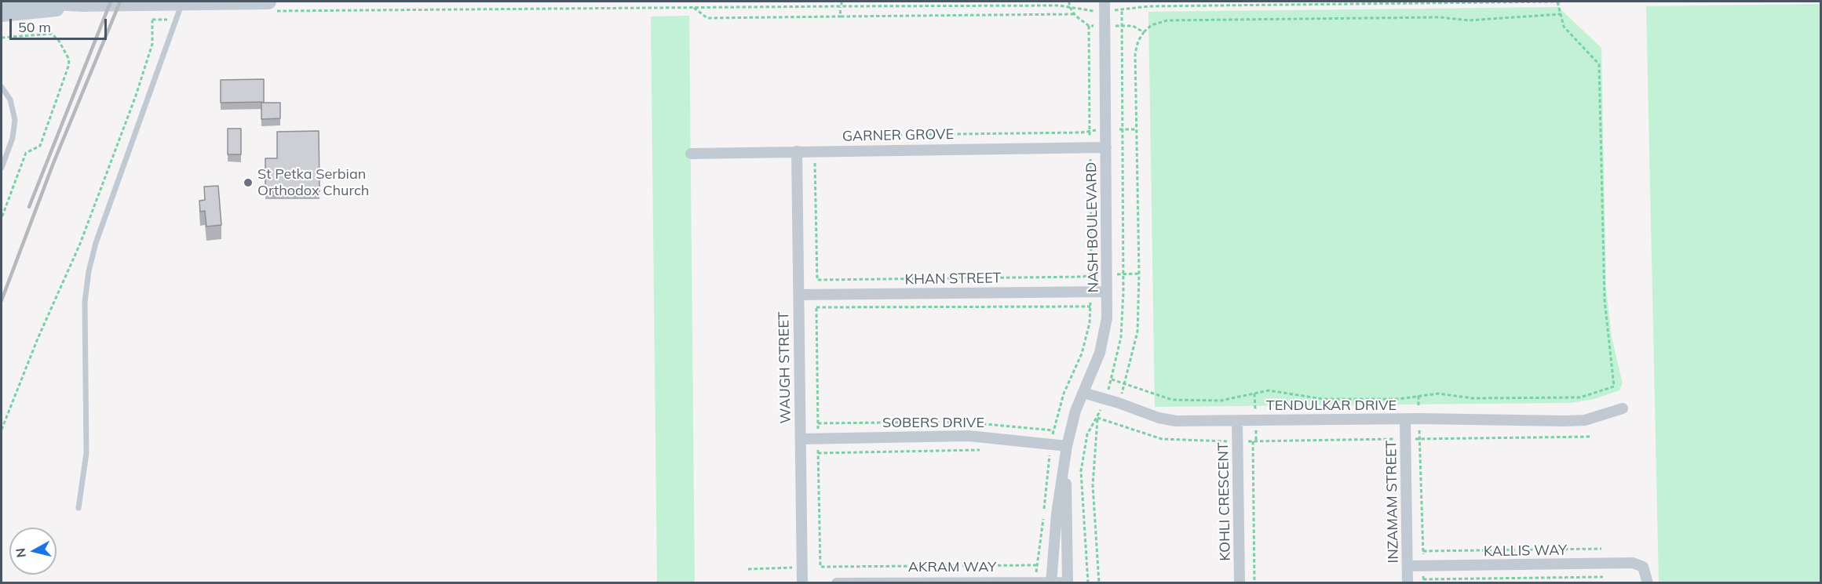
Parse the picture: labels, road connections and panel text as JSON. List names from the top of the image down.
{
  "streets": {
    "street": [
      "GARNER GROVE",
      "NASH BOULEVARD",
      "KHAN STREET",
      "WAUGH STREET",
      "TENDULKAR DRIVE",
      "SOBERS DRIVE",
      "KOHLI CRESCENT",
      "INZAMAM STREET",
      "KALLIS WAY",
      "AKRAM WAY"
    ]
  },
  "crossings": [
    ["GARNER GROVE", "NASH BOULEVARD"],
    ["GARNER GROVE", "WAUGH STREET"],
    ["NASH BOULEVARD", "KHAN STREET"],
    ["NASH BOULEVARD", "TENDULKAR DRIVE"],
    ["NASH BOULEVARD", "SOBERS DRIVE"],
    ["NASH BOULEVARD", "AKRAM WAY"],
    ["KHAN STREET", "WAUGH STREET"],
    ["WAUGH STREET", "SOBERS DRIVE"],
    ["TENDULKAR DRIVE", "KOHLI CRESCENT"],
    ["TENDULKAR DRIVE", "INZAMAM STREET"],
    ["INZAMAM STREET", "KALLIS WAY"]
  ],
  "places": ["St Petka Serbian Orthodox Church"],
  "scale_bar": "50 m",
  "north": "left"
}
